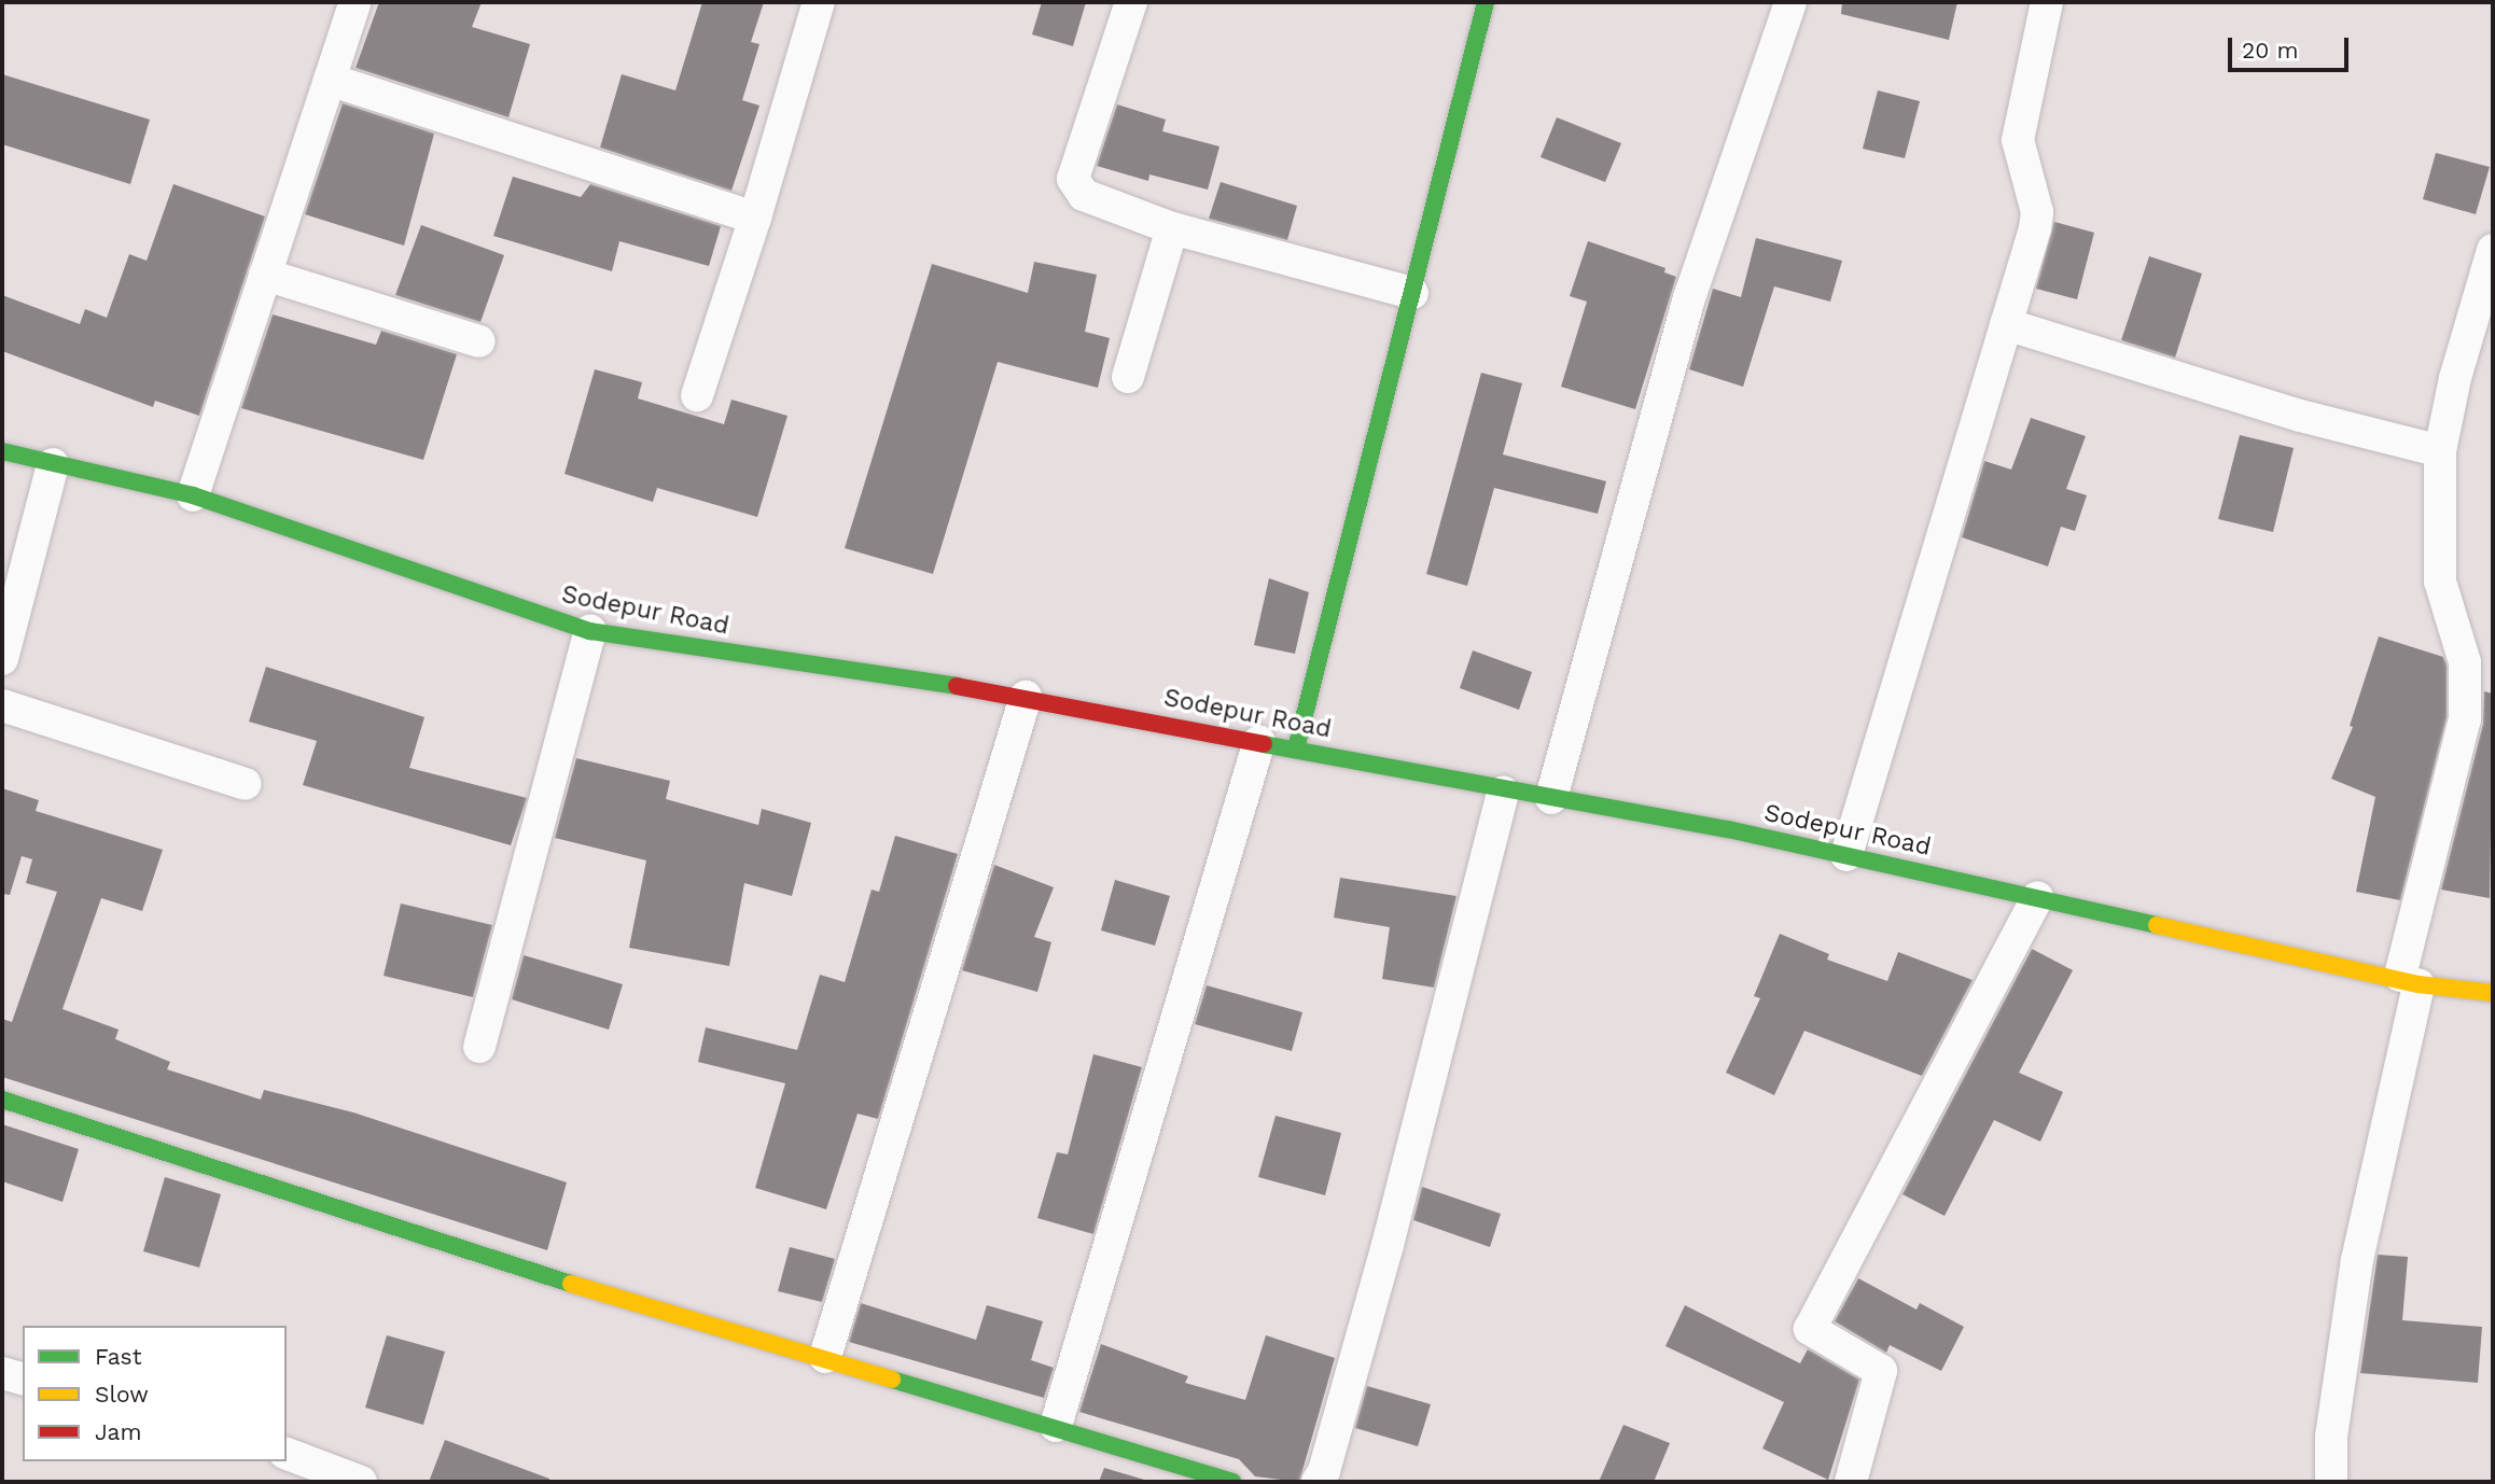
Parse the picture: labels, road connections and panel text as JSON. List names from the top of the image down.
{
  "streets": {
    "main road": ["Sodepur Road"]
  },
  "legend": ["Fast", "Slow", "Jam"],
  "scale_bar": "20 m"
}
